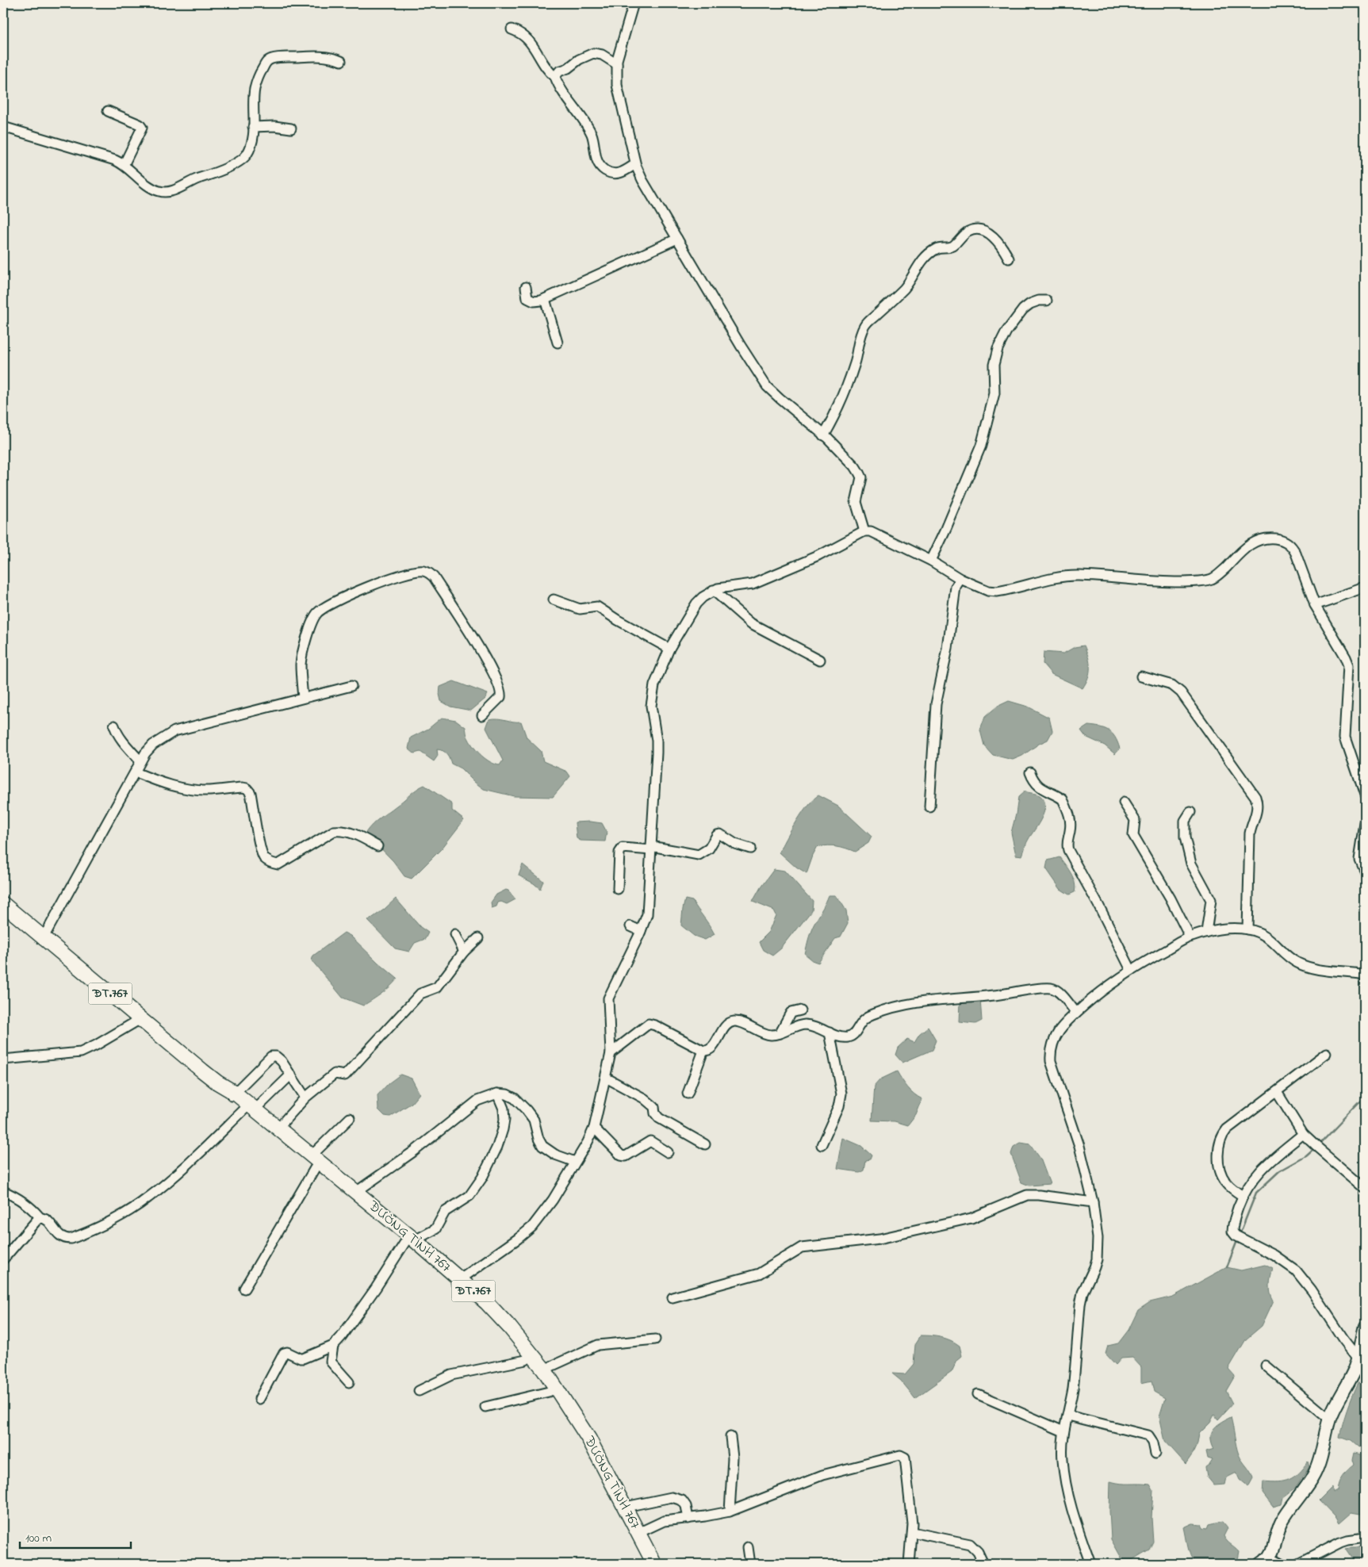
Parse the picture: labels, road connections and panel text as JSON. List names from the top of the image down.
{
  "streets": {
    "main road": ["ĐT.767", "ĐƯỜNG TỈNH 767"]
  },
  "scale_bar": "100 m"
}
